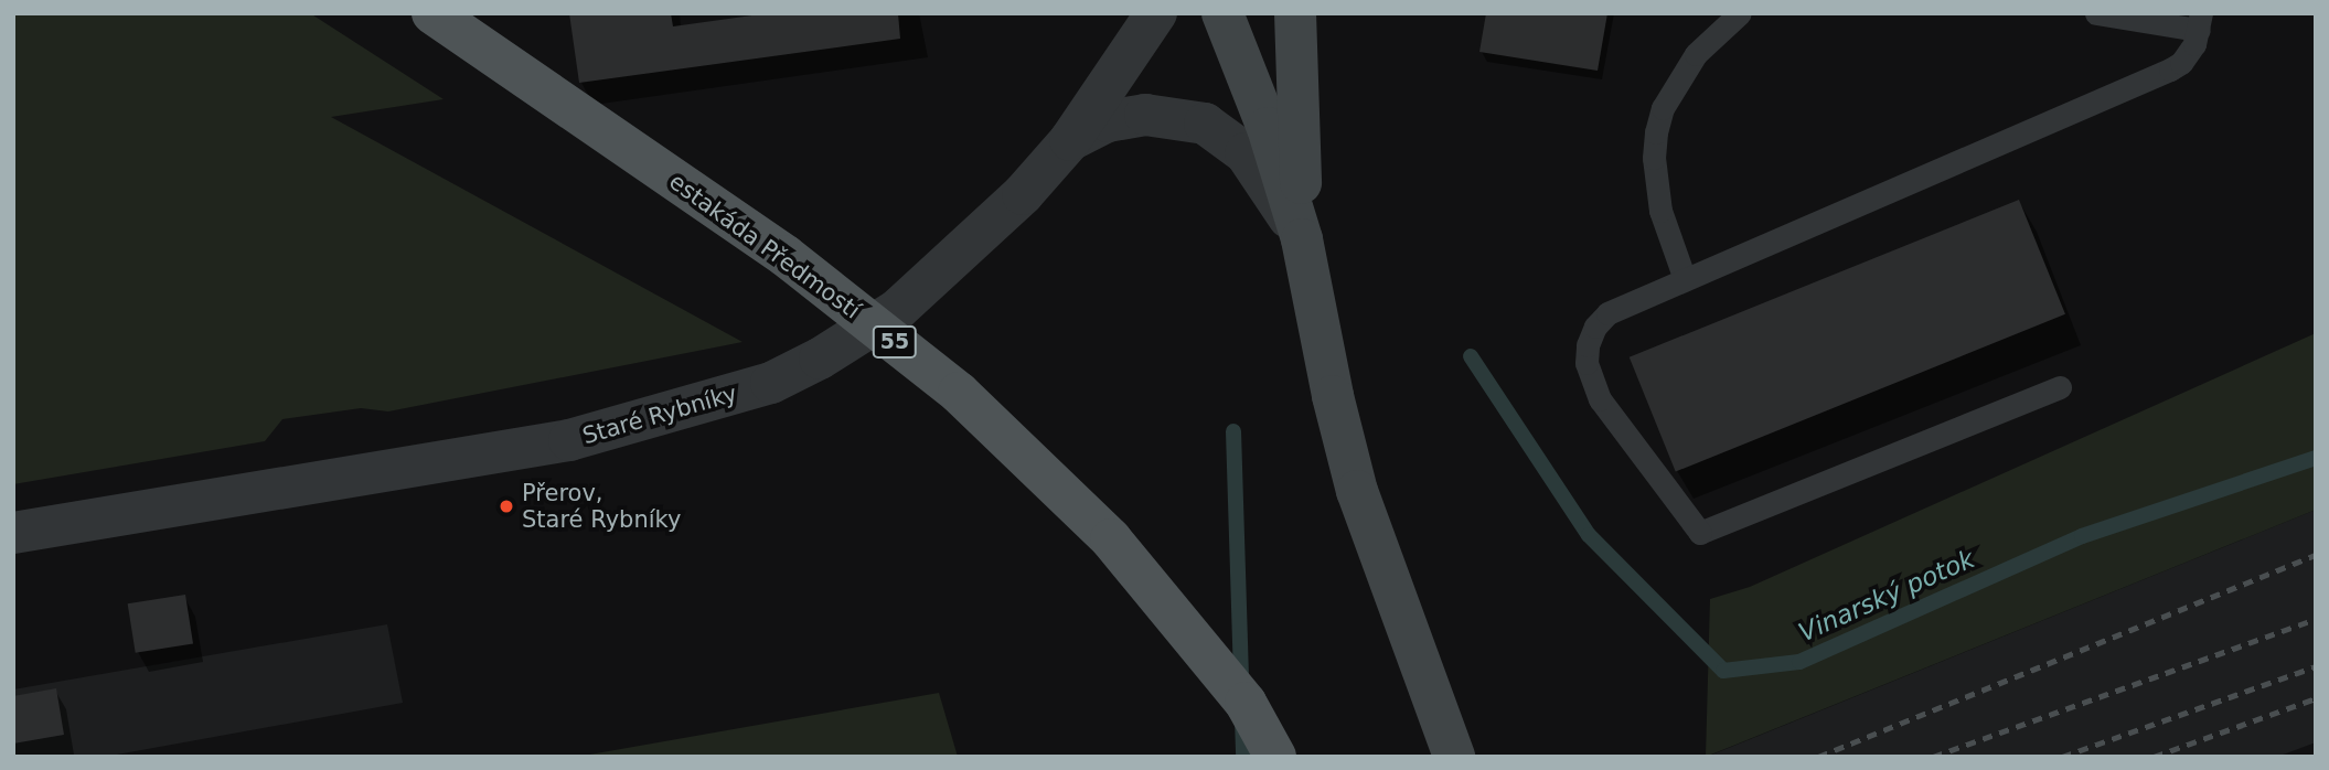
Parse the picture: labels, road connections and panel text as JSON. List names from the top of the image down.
{
  "streets": {
    "main road": ["estakáda Předmostí", "55"],
    "street": ["Staré Rybníky"]
  },
  "water": ["Vinarský potok"],
  "places": ["Přerov, Staré Rybníky"]
}
